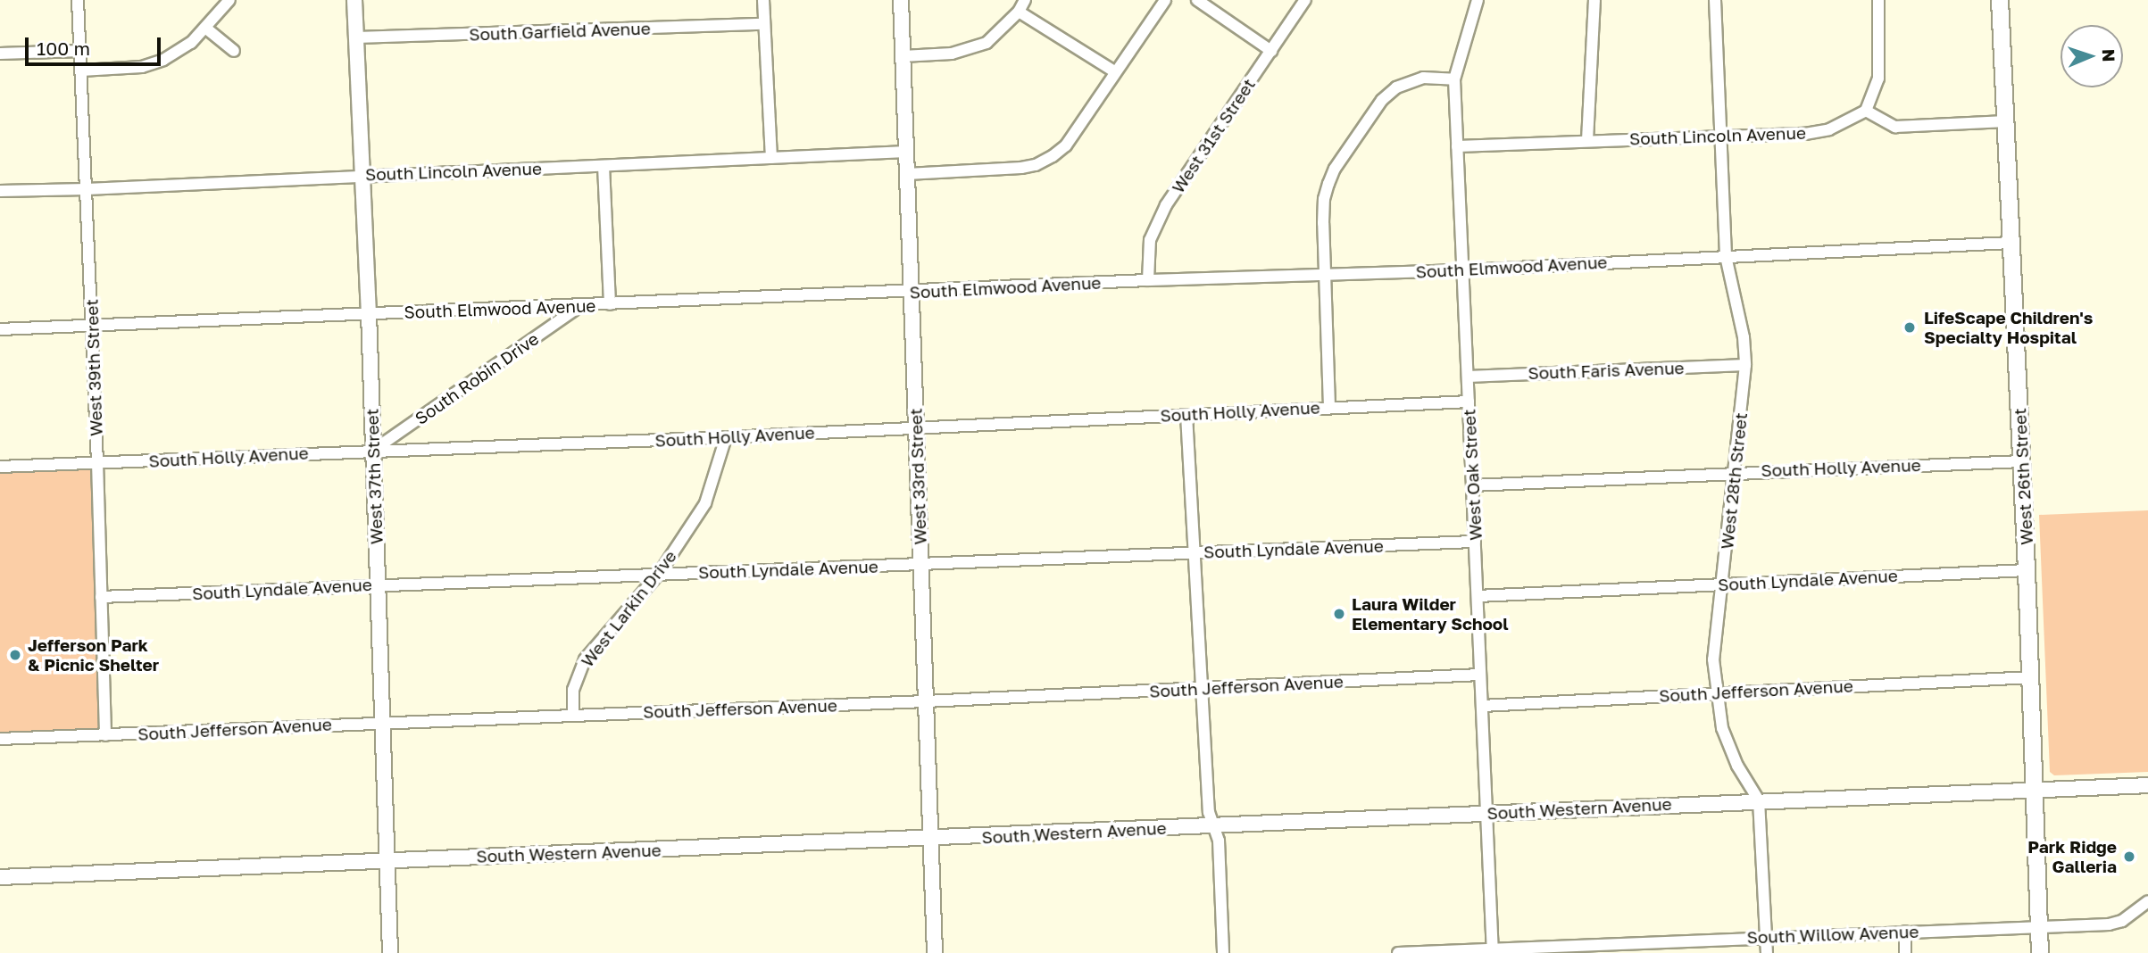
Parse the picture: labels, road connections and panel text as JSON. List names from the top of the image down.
{
  "streets": {
    "main road": ["West 26th Street"],
    "street": [
      "South Garfield Avenue",
      "West 31st Street",
      "South Lincoln Avenue",
      "South Elmwood Avenue",
      "West 39th Street",
      "South Faris Avenue",
      "South Robin Drive",
      "South Holly Avenue",
      "West Oak Street",
      "West 37th Street",
      "West 33rd Street",
      "West 28th Street",
      "South Lyndale Avenue",
      "West Larkin Drive",
      "South Jefferson Avenue",
      "South Western Avenue",
      "South Willow Avenue"
    ]
  },
  "crossings": [
    ["South Garfield Avenue", "West 37th Street"],
    ["West 31st Street", "South Elmwood Avenue"],
    ["South Lincoln Avenue", "West 39th Street"],
    ["South Lincoln Avenue", "West Oak Street"],
    ["South Lincoln Avenue", "West 37th Street"],
    ["South Lincoln Avenue", "West 33rd Street"],
    ["South Lincoln Avenue", "West 28th Street"],
    ["South Elmwood Avenue", "West 39th Street"],
    ["South Elmwood Avenue", "South Robin Drive"],
    ["South Elmwood Avenue", "West Oak Street"],
    ["South Elmwood Avenue", "West 37th Street"],
    ["South Elmwood Avenue", "West 33rd Street"],
    ["South Elmwood Avenue", "West 26th Street"],
    ["South Elmwood Avenue", "West 28th Street"],
    ["West 39th Street", "South Holly Avenue"],
    ["West 39th Street", "South Lyndale Avenue"],
    ["West 39th Street", "South Jefferson Avenue"],
    ["South Faris Avenue", "West Oak Street"],
    ["South Faris Avenue", "West 28th Street"],
    ["South Robin Drive", "South Holly Avenue"],
    ["South Robin Drive", "West 37th Street"],
    ["South Holly Avenue", "West Oak Street"],
    ["South Holly Avenue", "West 37th Street"],
    ["South Holly Avenue", "West 33rd Street"],
    ["South Holly Avenue", "West 26th Street"],
    ["South Holly Avenue", "West 28th Street"],
    ["South Holly Avenue", "West Larkin Drive"],
    ["West Oak Street", "South Lyndale Avenue"],
    ["West Oak Street", "South Jefferson Avenue"],
    ["West Oak Street", "South Western Avenue"],
    ["West Oak Street", "South Willow Avenue"],
    ["West 37th Street", "South Lyndale Avenue"],
    ["West 37th Street", "South Jefferson Avenue"],
    ["West 37th Street", "South Western Avenue"],
    ["West 33rd Street", "South Lyndale Avenue"],
    ["West 33rd Street", "South Jefferson Avenue"],
    ["West 33rd Street", "South Western Avenue"],
    ["West 26th Street", "South Lyndale Avenue"],
    ["West 26th Street", "South Jefferson Avenue"],
    ["West 26th Street", "South Western Avenue"],
    ["West 26th Street", "South Willow Avenue"],
    ["West 28th Street", "South Lyndale Avenue"],
    ["West 28th Street", "South Jefferson Avenue"],
    ["West 28th Street", "South Western Avenue"],
    ["West 28th Street", "South Willow Avenue"],
    ["South Lyndale Avenue", "West Larkin Drive"],
    ["West Larkin Drive", "South Jefferson Avenue"]
  ],
  "places": [
    "LifeScape Children's Specialty Hospital",
    "Laura Wilder Elementary School",
    "Jefferson Park & Picnic Shelter",
    "Park Ridge Galleria"
  ],
  "scale_bar": "100 m",
  "north": "right"
}
